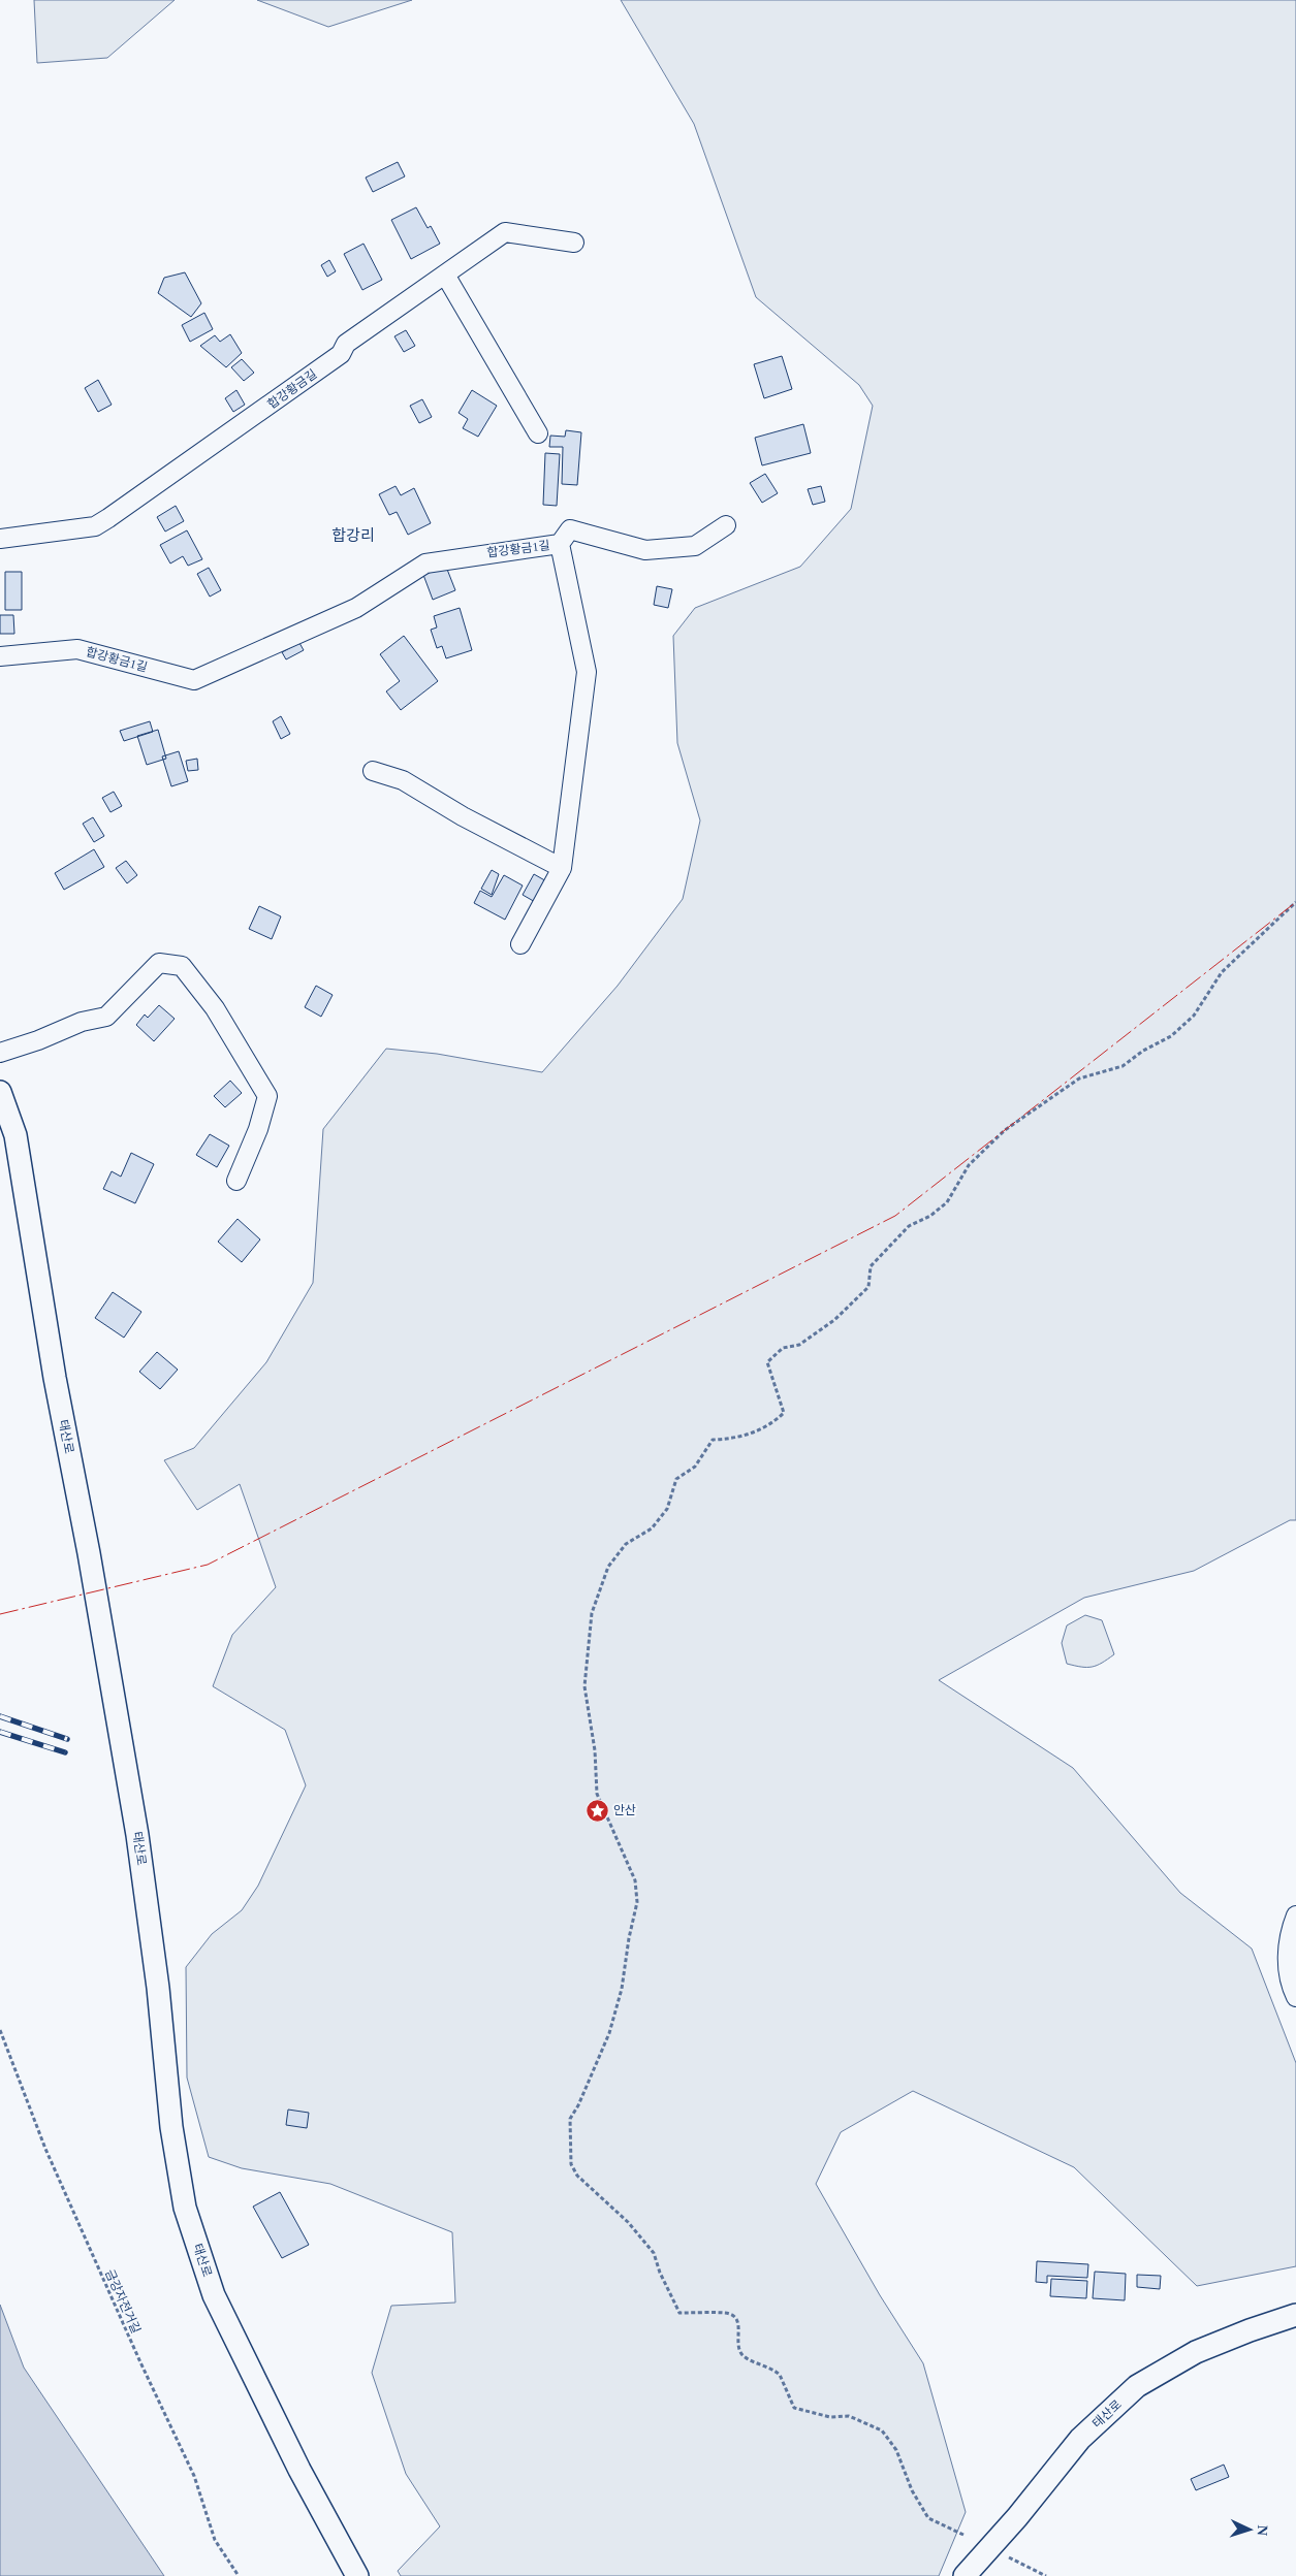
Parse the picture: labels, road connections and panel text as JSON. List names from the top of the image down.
{
  "streets": {
    "street": ["합강황금길", "합강황금1길", "태산로"],
    "path": ["금강자전거길"]
  },
  "districts": ["합강리"],
  "places": {
    "place": ["안산"]
  },
  "north": "right"
}
